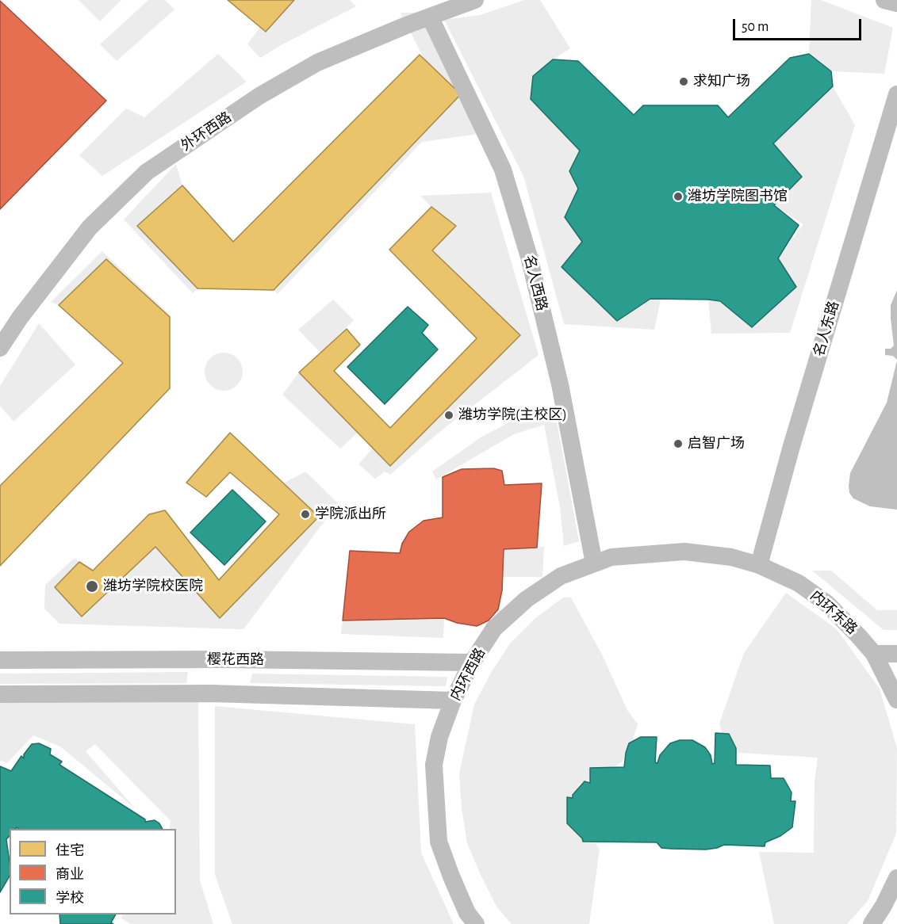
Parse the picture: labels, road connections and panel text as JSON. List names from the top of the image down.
{
  "streets": {
    "street": [
      "外环西路",
      "名人西路",
      "名人东路",
      "内环东路",
      "樱花西路",
      "内环西路"
    ]
  },
  "crossings": [
    ["外环西路", "名人西路"],
    ["名人西路", "内环西路"],
    ["名人东路", "内环东路"],
    ["内环东路", "内环西路"],
    ["樱花西路", "内环西路"]
  ],
  "places": [
    "求知广场",
    "潍坊学院图书馆",
    "潍坊学院(主校区)",
    "启智广场",
    "学院派出所",
    "潍坊学院校医院"
  ],
  "legend": ["住宅", "商业", "学校"],
  "scale_bar": "50 m"
}
